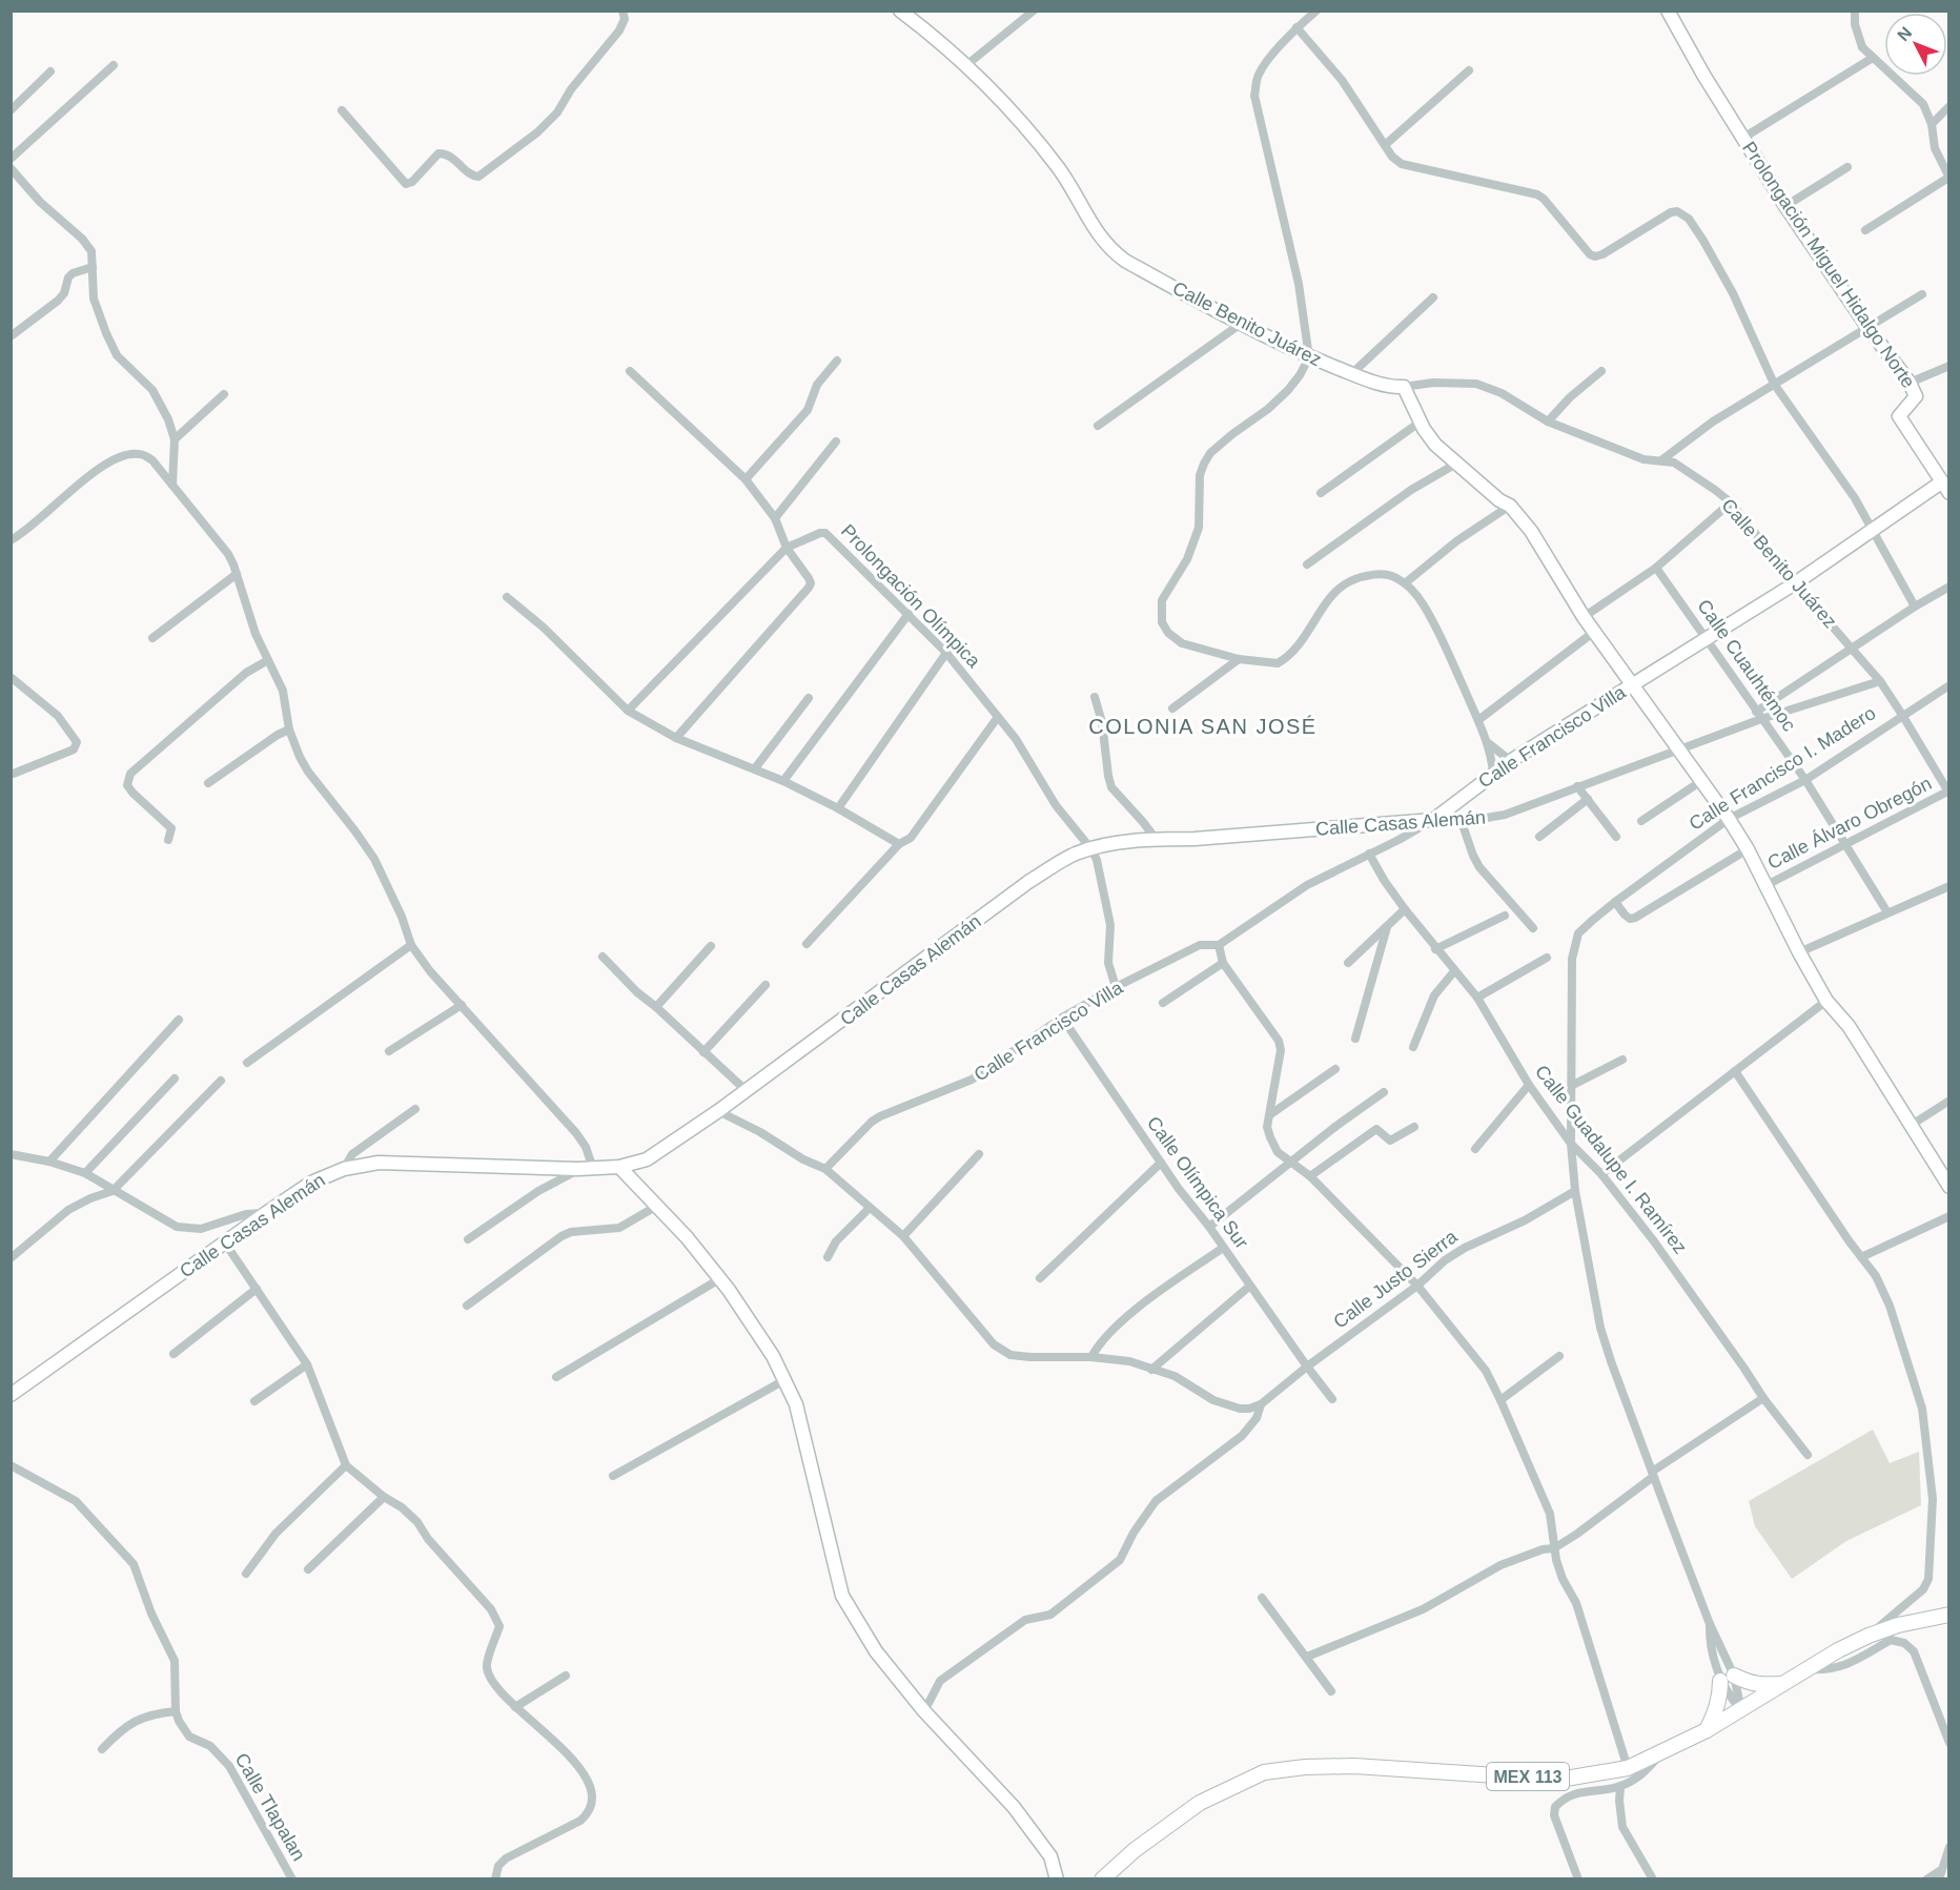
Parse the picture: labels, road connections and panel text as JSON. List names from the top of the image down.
{
  "streets": {
    "main road": ["MEX 113"],
    "street": [
      "Prolongación Miguel Hidalgo Norte",
      "Calle Benito Juárez",
      "Prolongación Olímpica",
      "Calle Cuauhtémoc",
      "Calle Francisco Villa",
      "Calle Francisco I. Madero",
      "Calle Casas Alemán",
      "Calle Álvaro Obregón",
      "Calle Guadalupe I. Ramírez",
      "Calle Olímpica Sur",
      "Calle Justo Sierra",
      "Calle Tlapalan"
    ]
  },
  "crossings": [
    ["Prolongación Miguel Hidalgo Norte", "Calle Francisco Villa"],
    ["Calle Benito Juárez", "Calle Francisco Villa"],
    ["Calle Benito Juárez", "Calle Francisco I. Madero"],
    ["Calle Benito Juárez", "Calle Casas Alemán"],
    ["Calle Benito Juárez", "Calle Álvaro Obregón"],
    ["Prolongación Olímpica", "Calle Casas Alemán"],
    ["Calle Cuauhtémoc", "Calle Francisco Villa"],
    ["Calle Cuauhtémoc", "Calle Francisco I. Madero"],
    ["Calle Cuauhtémoc", "Calle Casas Alemán"],
    ["Calle Cuauhtémoc", "Calle Álvaro Obregón"],
    ["Calle Francisco Villa", "Calle Casas Alemán"],
    ["Calle Francisco Villa", "Calle Guadalupe I. Ramírez"],
    ["Calle Francisco Villa", "Calle Olímpica Sur"],
    ["Calle Olímpica Sur", "Calle Justo Sierra"]
  ],
  "districts": ["COLONIA SAN JOSÉ"],
  "north": "top left"
}
